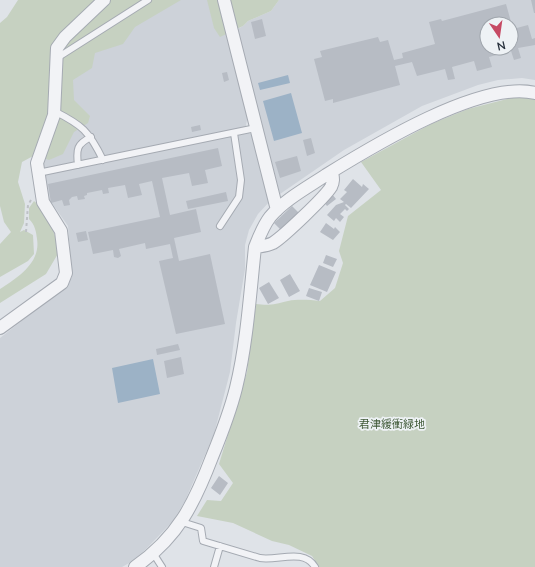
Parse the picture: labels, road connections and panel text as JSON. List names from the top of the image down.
{
  "parks": ["君津緩衝緑地"],
  "north": "bottom"
}
